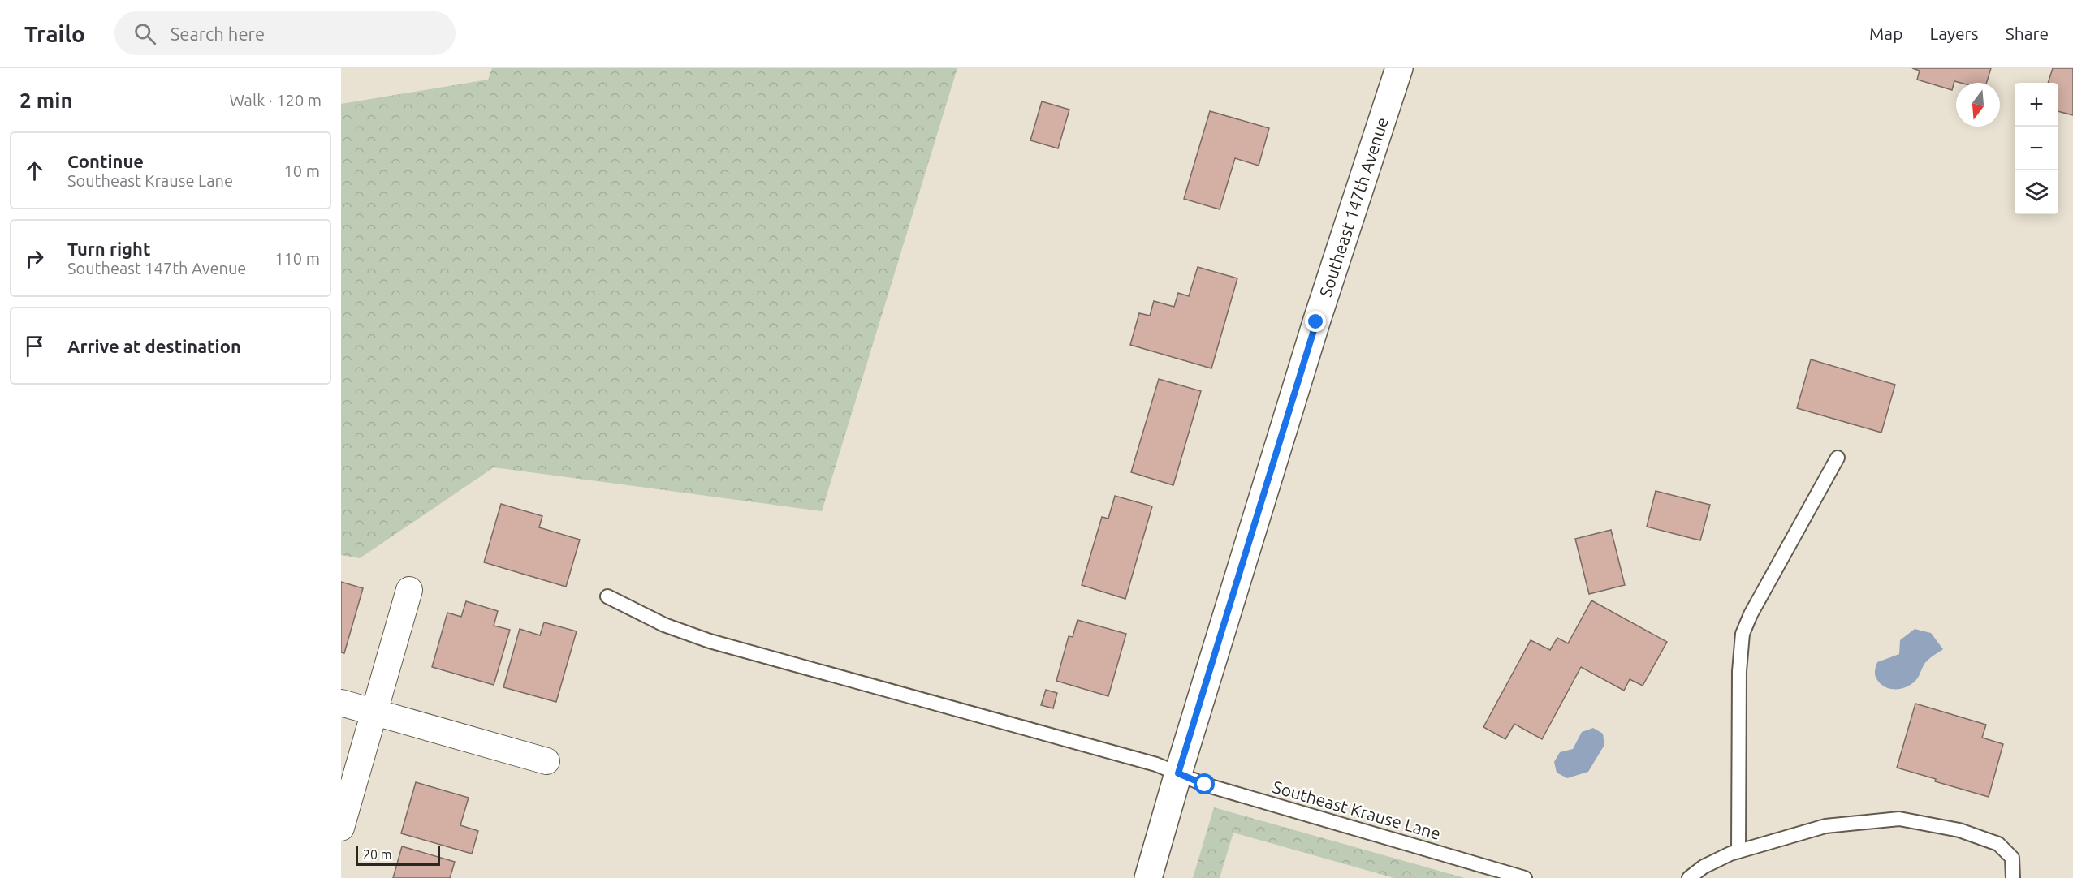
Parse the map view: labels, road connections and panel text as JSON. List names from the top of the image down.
{
  "streets": {
    "main road": ["Southeast 147th Avenue"],
    "lane": ["Southeast Krause Lane"]
  },
  "crossings": [
    ["Southeast 147th Avenue", "Southeast Krause Lane"]
  ],
  "scale_bar": "20 m",
  "north": "bottom",
  "page": {
    "header": "Trailo",
    "search": "Search here",
    "nav": ["Map", "Layers", "Share"],
    "heading": ["2 min", "Walk · 120 m"],
    "map_buttons": ["+", "−"],
    "list": [
      ["Continue", "Southeast Krause Lane", "10 m"],
      ["Turn right", "Southeast 147th Avenue", "110 m"],
      "Arrive at destination"
    ],
    "scale": "20 m"
  }
}
